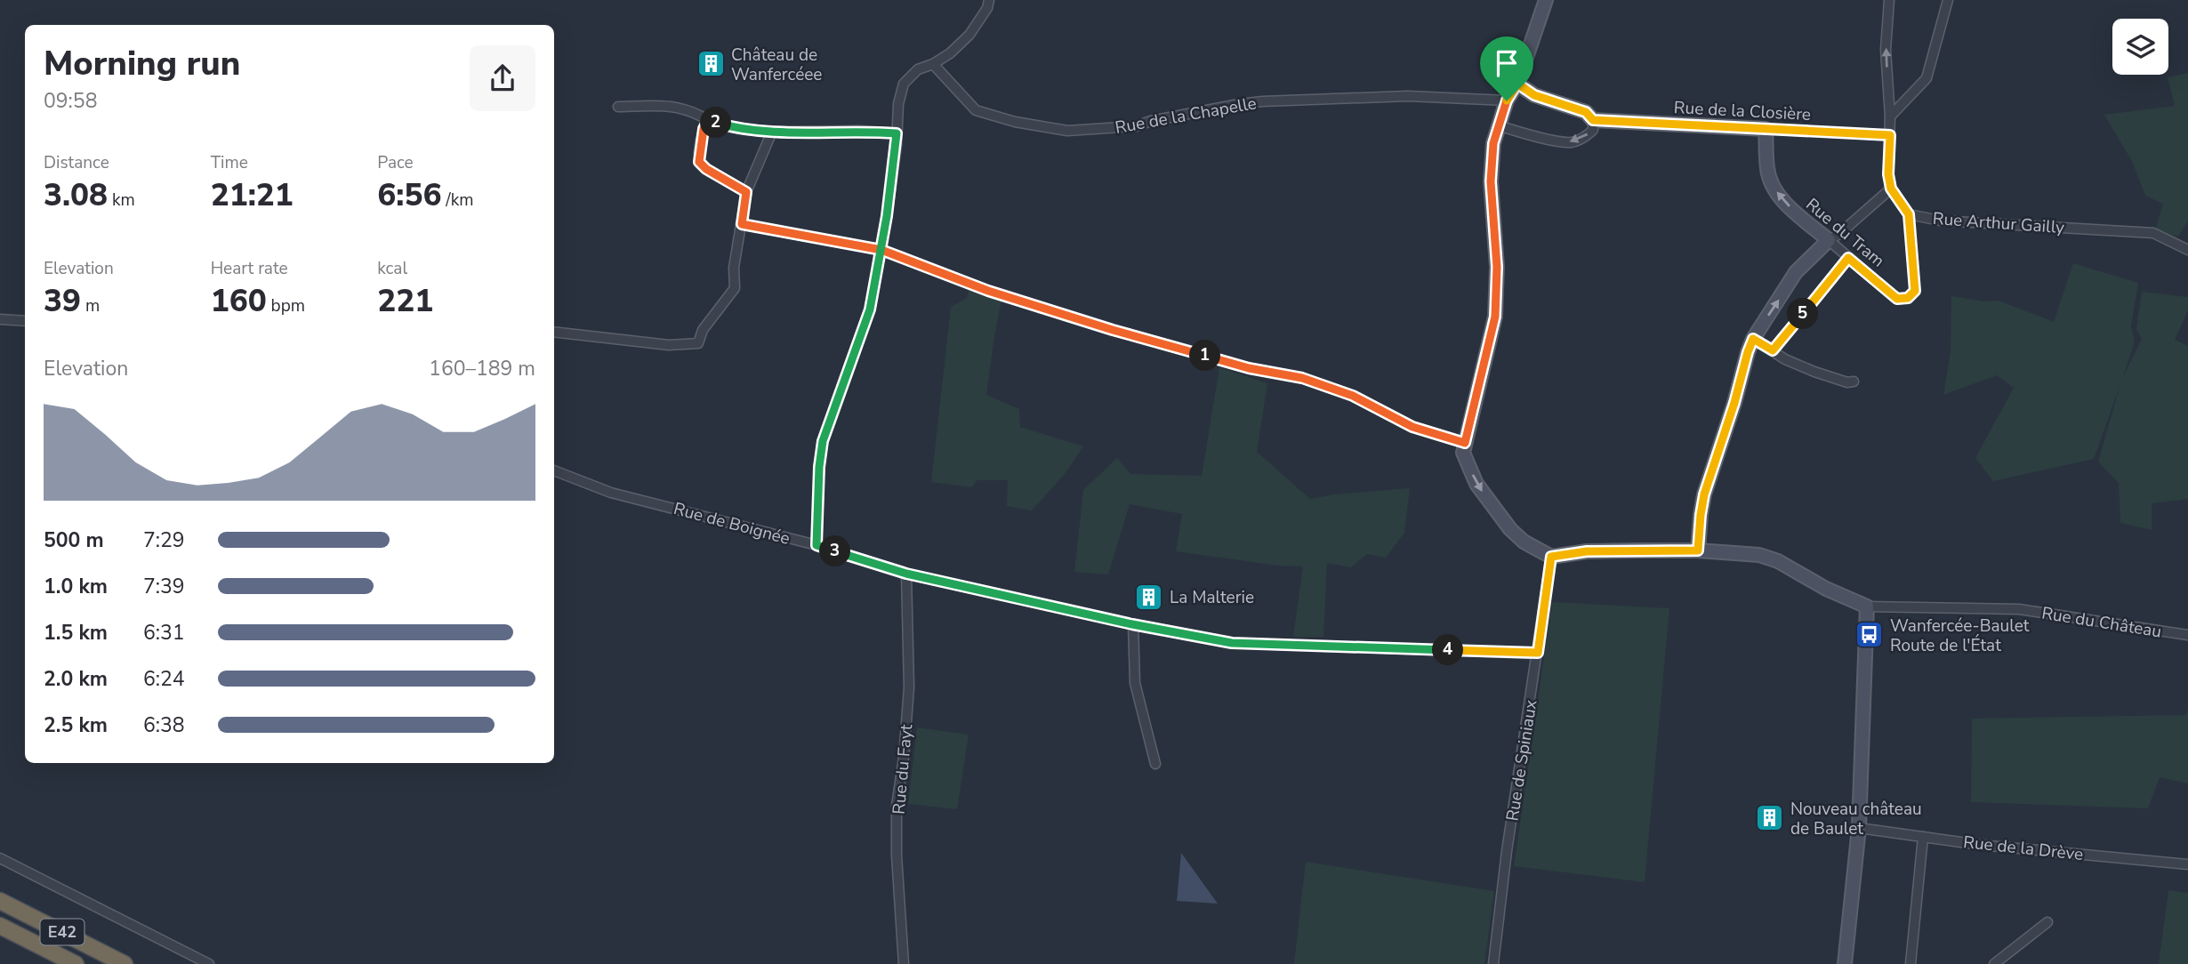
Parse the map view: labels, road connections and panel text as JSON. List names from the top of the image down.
{
  "streets": {
    "highway": ["E42"],
    "main road": ["Rue de la Closière", "Rue du Tram"],
    "street": [
      "Rue de la Chapelle",
      "Rue Arthur Gailly",
      "Rue de Boignée",
      "Rue du Château",
      "Rue de Spiniaux",
      "Rue du Fayt",
      "Rue de la Drève"
    ]
  },
  "crossings": [
    ["Rue de la Closière", "Rue du Tram"],
    ["Rue Arthur Gailly", "Rue du Tram"],
    ["Rue de Boignée", "Rue de Spiniaux"],
    ["Rue de Boignée", "Rue du Fayt"]
  ],
  "one_way": ["Rue du Tram"],
  "places": {
    "building": ["Château de Wanfercéee", "La Malterie", "Nouveau château de Baulet"],
    "bus stop": ["Wanfercée-Baulet Route de l'État"]
  },
  "page": {
    "heading": ["Morning run", "09:58"],
    "pins": [
      "2",
      "5",
      "1",
      "3",
      "4"
    ],
    "stats": [
      ["Distance", "3.08 km"],
      ["Time", "21:21"],
      ["Pace", "6:56 /km"],
      ["Elevation", "39 m"],
      ["Heart rate", "160 bpm"],
      ["kcal", "221"]
    ],
    "chart": ["Elevation", "160–189 m"],
    "list": [
      {
        "name": "500 m",
        "note": "7:29"
      },
      {
        "name": "1.0 km",
        "note": "7:39"
      },
      {
        "name": "1.5 km",
        "note": "6:31"
      },
      {
        "name": "2.0 km",
        "note": "6:24"
      },
      {
        "name": "2.5 km",
        "note": "6:38"
      }
    ]
  }
}
